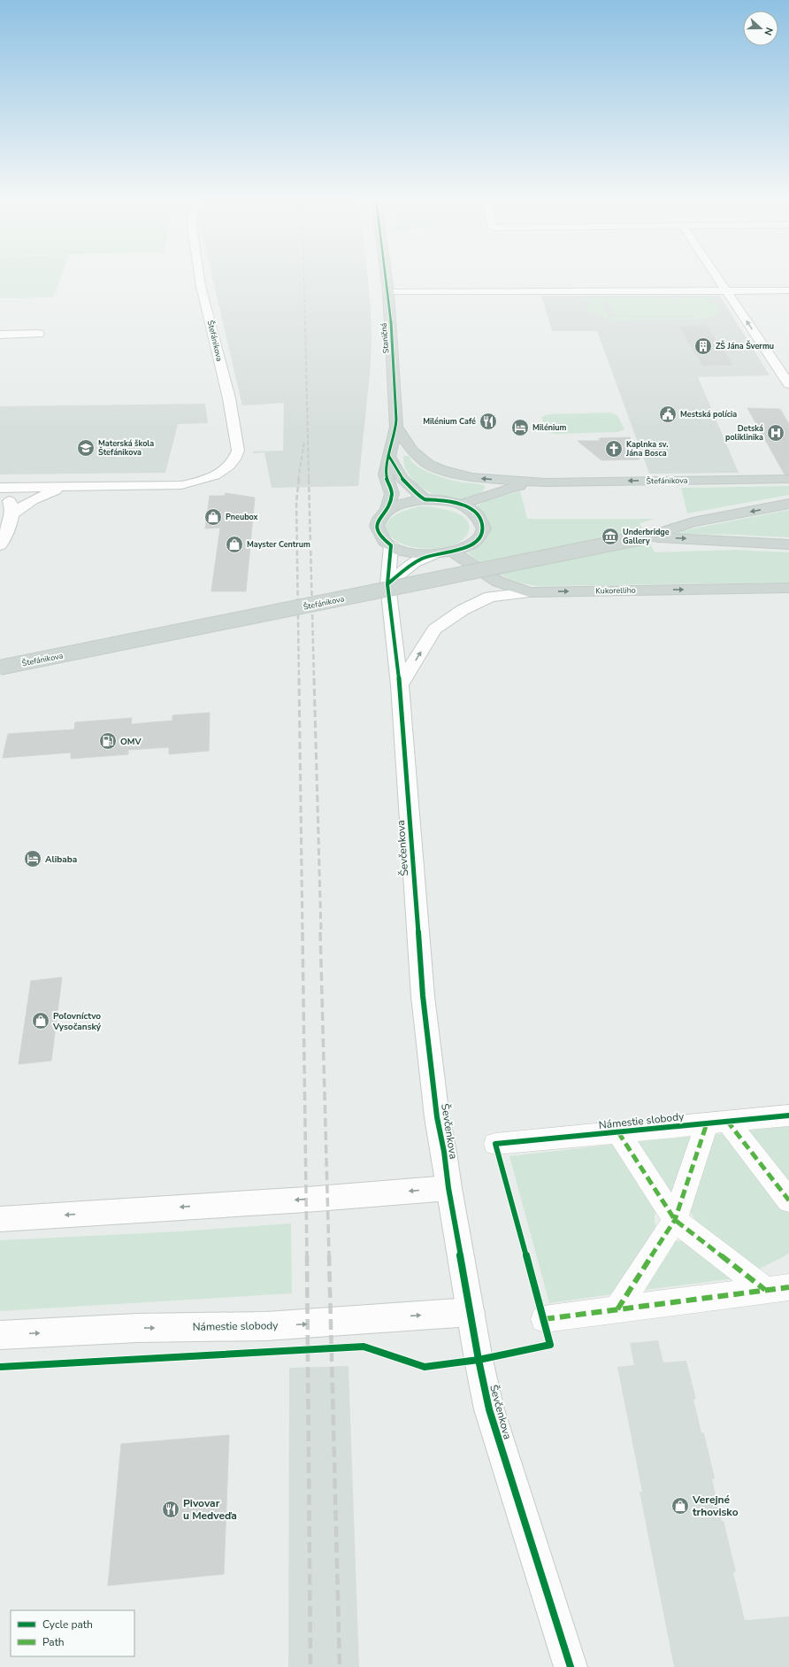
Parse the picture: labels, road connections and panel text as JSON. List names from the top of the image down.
{
  "streets": {
    "main road": ["Staničná", "Štefánikova", "Kukorelliho"],
    "street": ["Ševčenkova", "Námestie slobody"]
  },
  "crossings": [
    ["Staničná", "Ševčenkova"],
    ["Ševčenkova", "Námestie slobody"]
  ],
  "places": {
    "building": ["ZŠ Jána Švermu"],
    "public building": ["Mestská polícia"],
    "restaurant": ["Milénium Café", "Pivovar u Medveďa"],
    "hotel": ["Milénium", "Alibaba"],
    "hospital": ["Detská poliklinika"],
    "school or university": ["Materská škola Štefánikova"],
    "church": ["Kaplnka sv. Jána Bosca"],
    "shop": [
      "Pneubox",
      "Mayster Centrum",
      "Poľovníctvo Vysočanský",
      "Verejné trhovisko"
    ],
    "museum": ["Underbridge Gallery"],
    "fuel station": ["OMV"]
  },
  "legend": ["Cycle path", "Path"],
  "north": "right"
}
